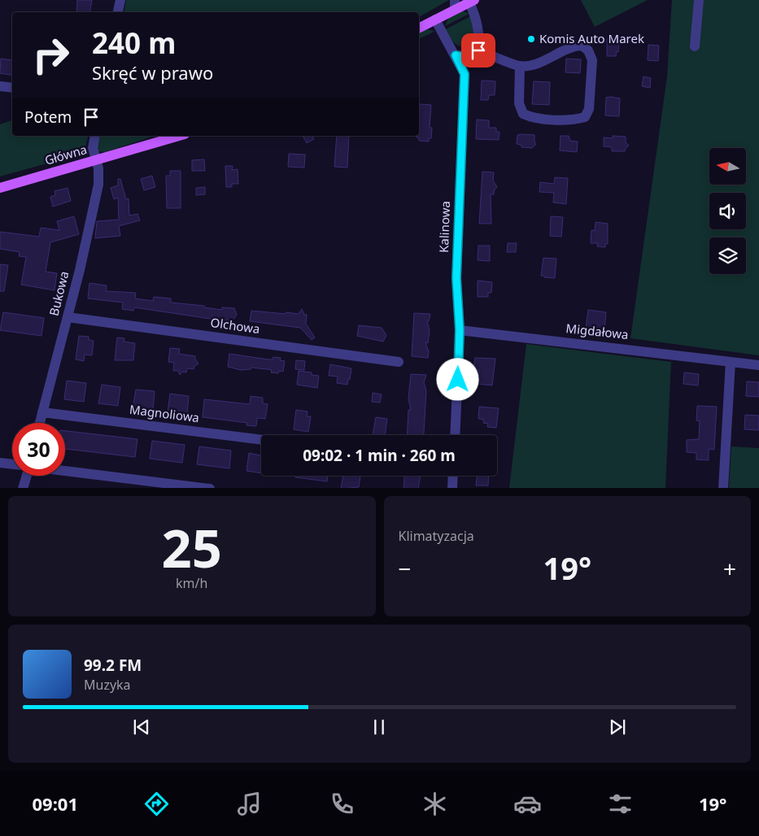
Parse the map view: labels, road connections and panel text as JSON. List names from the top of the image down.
{
  "streets": {
    "main road": ["Główna"],
    "street": [
      "Kalinowa",
      "Bukowa",
      "Olchowa",
      "Migdałowa",
      "Magnoliowa"
    ]
  },
  "crossings": [
    ["Główna", "Bukowa"],
    ["Kalinowa", "Migdałowa"],
    ["Bukowa", "Olchowa"],
    ["Bukowa", "Magnoliowa"]
  ],
  "places": ["Komis Auto Marek"],
  "north": "left",
  "page": {
    "turn": ["240 m", "Skręć w prawo"],
    "then": "Potem",
    "limit": "30",
    "trip": "09:02 · 1 min · 260 m",
    "tile": [
      ["25", "km/h"],
      "Klimatyzacja"
    ],
    "heat": ["−", "19°", "+"],
    "song": ["99.2 FM", "Muzyka"],
    "tabs": ["09:01", "19°"]
  }
}
